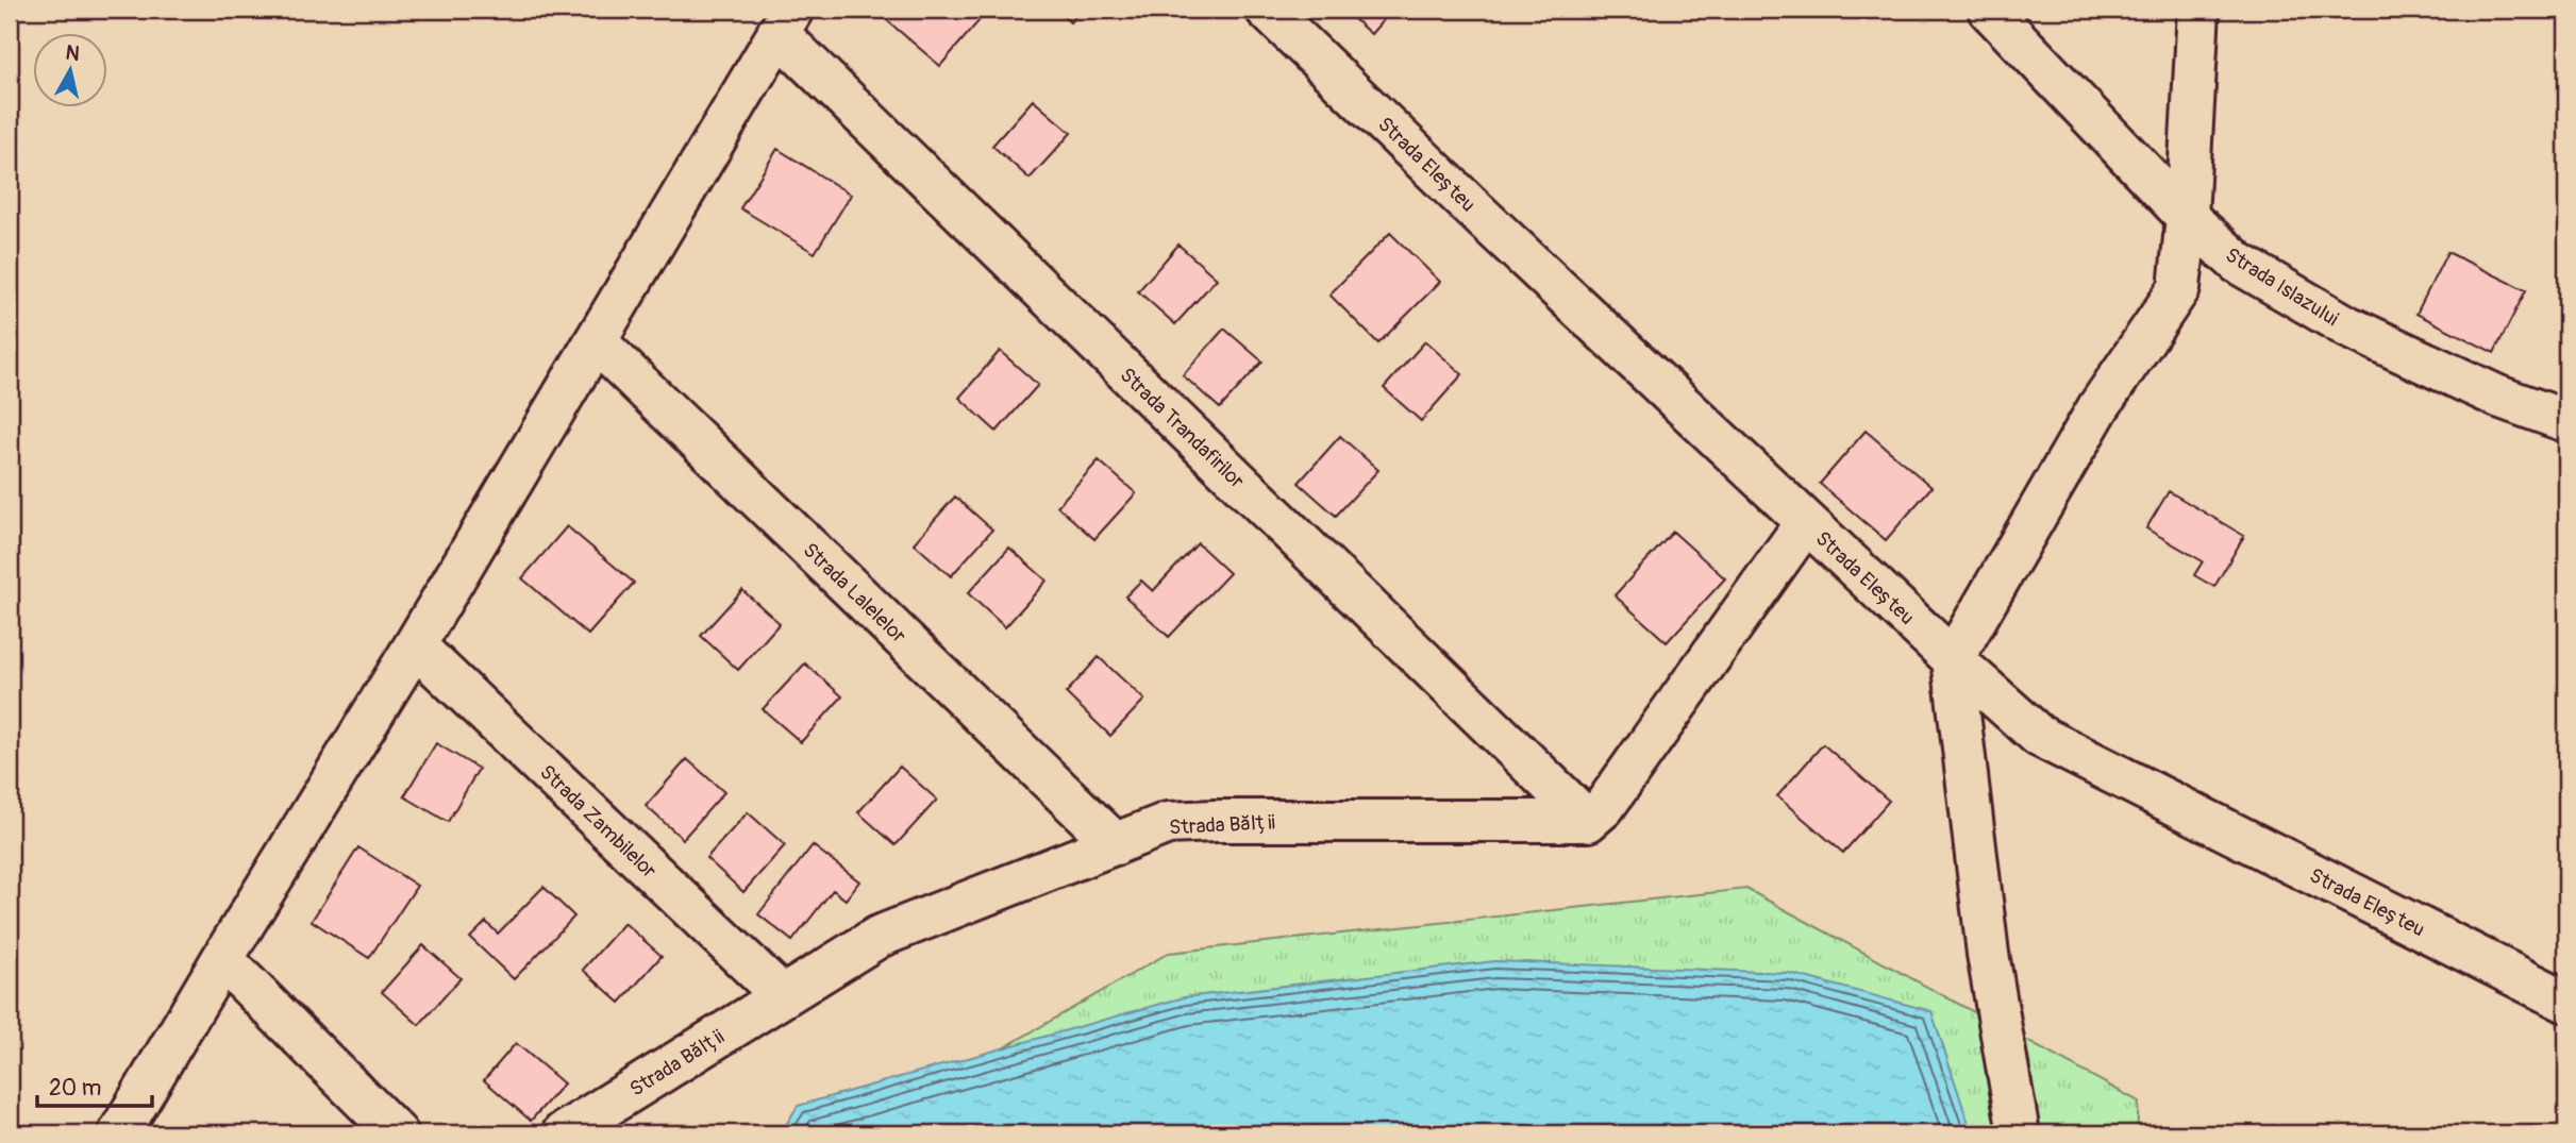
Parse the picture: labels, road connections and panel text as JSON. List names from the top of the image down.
{
  "streets": {
    "street": [
      "Strada Eleșteu",
      "Strada Islazului",
      "Strada Trandafirilor",
      "Strada Lalelelor",
      "Strada Zambilelor",
      "Strada Bălții"
    ]
  },
  "crossings": [
    ["Strada Trandafirilor", "Strada Bălții"],
    ["Strada Lalelelor", "Strada Bălții"],
    ["Strada Zambilelor", "Strada Bălții"]
  ],
  "scale_bar": "20 m",
  "north": "top"
}
